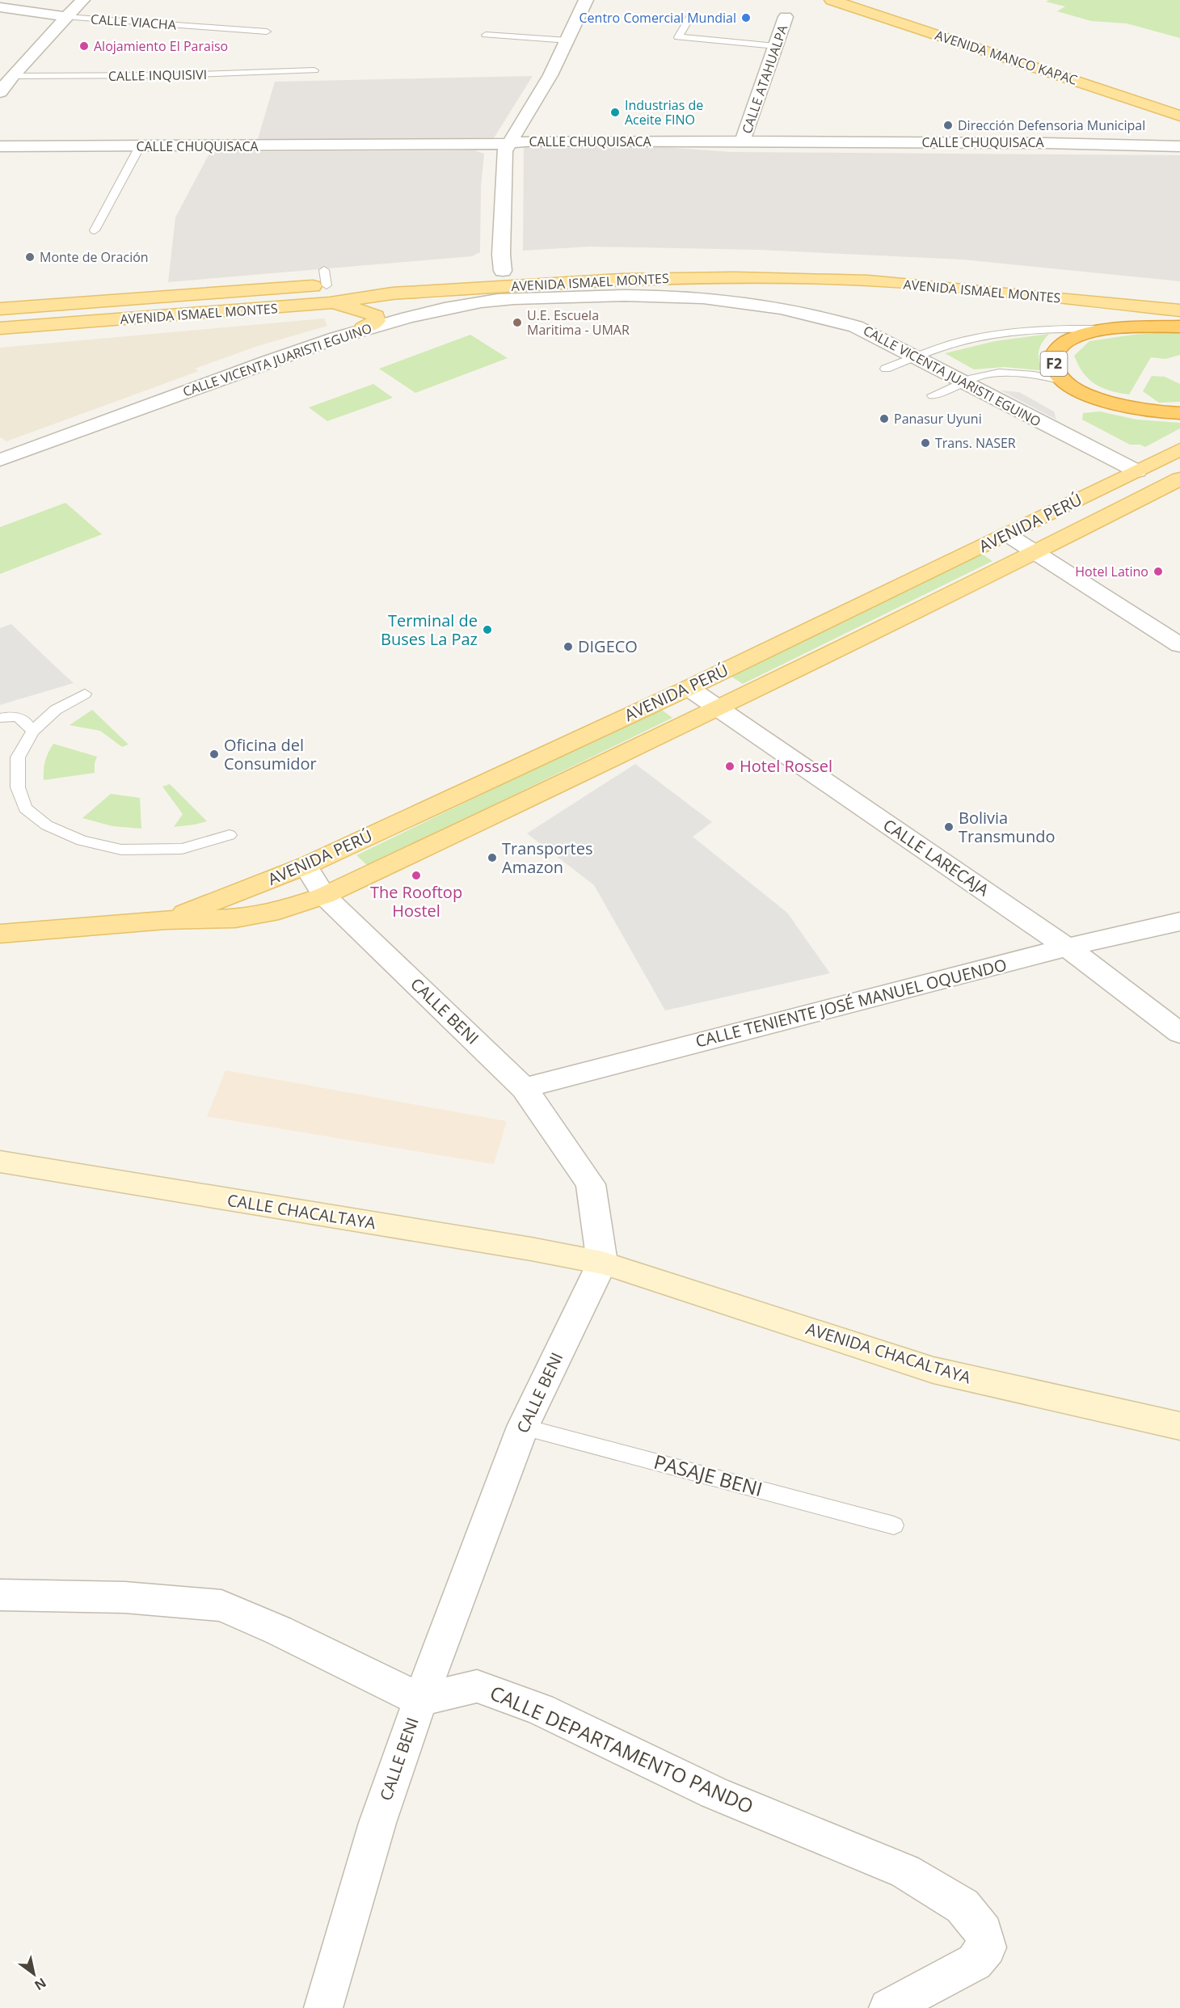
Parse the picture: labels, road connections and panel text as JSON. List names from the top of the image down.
{
  "streets": {
    "highway": ["F2"],
    "main road": [
      "AVENIDA MANCO KAPAC",
      "AVENIDA ISMAEL MONTES",
      "AVENIDA PERÚ",
      "CALLE CHACALTAYA",
      "AVENIDA CHACALTAYA"
    ],
    "street": [
      "CALLE VIACHA",
      "CALLE ATAHUALPA",
      "CALLE CHUQUISACA",
      "CALLE VICENTA JUARISTI EGUINO",
      "CALLE LARECAJA",
      "CALLE TENIENTE JOSÉ MANUEL OQUENDO",
      "CALLE BENI",
      "CALLE DEPARTAMENTO PANDO"
    ],
    "lane": ["CALLE INQUISIVI", "PASAJE BENI"]
  },
  "crossings": [
    ["CALLE ATAHUALPA", "CALLE CHUQUISACA"],
    ["CALLE VICENTA JUARISTI EGUINO", "AVENIDA PERÚ"],
    ["AVENIDA PERÚ", "CALLE LARECAJA"],
    ["AVENIDA PERÚ", "CALLE BENI"],
    ["CALLE LARECAJA", "CALLE TENIENTE JOSÉ MANUEL OQUENDO"],
    ["CALLE TENIENTE JOSÉ MANUEL OQUENDO", "CALLE BENI"],
    ["CALLE BENI", "CALLE CHACALTAYA"],
    ["CALLE BENI", "AVENIDA CHACALTAYA"],
    ["CALLE BENI", "PASAJE BENI"],
    ["CALLE BENI", "CALLE DEPARTAMENTO PANDO"],
    ["CALLE CHACALTAYA", "AVENIDA CHACALTAYA"]
  ],
  "places": [
    "Centro Comercial Mundial",
    "Alojamiento El Paraiso",
    "Industrias de Aceite FINO",
    "Dirección Defensoria Municipal",
    "Monte de Oración",
    "U.E. Escuela Maritima - UMAR",
    "Panasur Uyuni",
    "Trans. NASER",
    "Hotel Latino",
    "Terminal de Buses La Paz",
    "DIGECO",
    "Oficina del Consumidor",
    "Hotel Rossel",
    "Bolivia Transmundo",
    "Transportes Amazon",
    "The Rooftop Hostel"
  ],
  "north": "bottom right"
}
